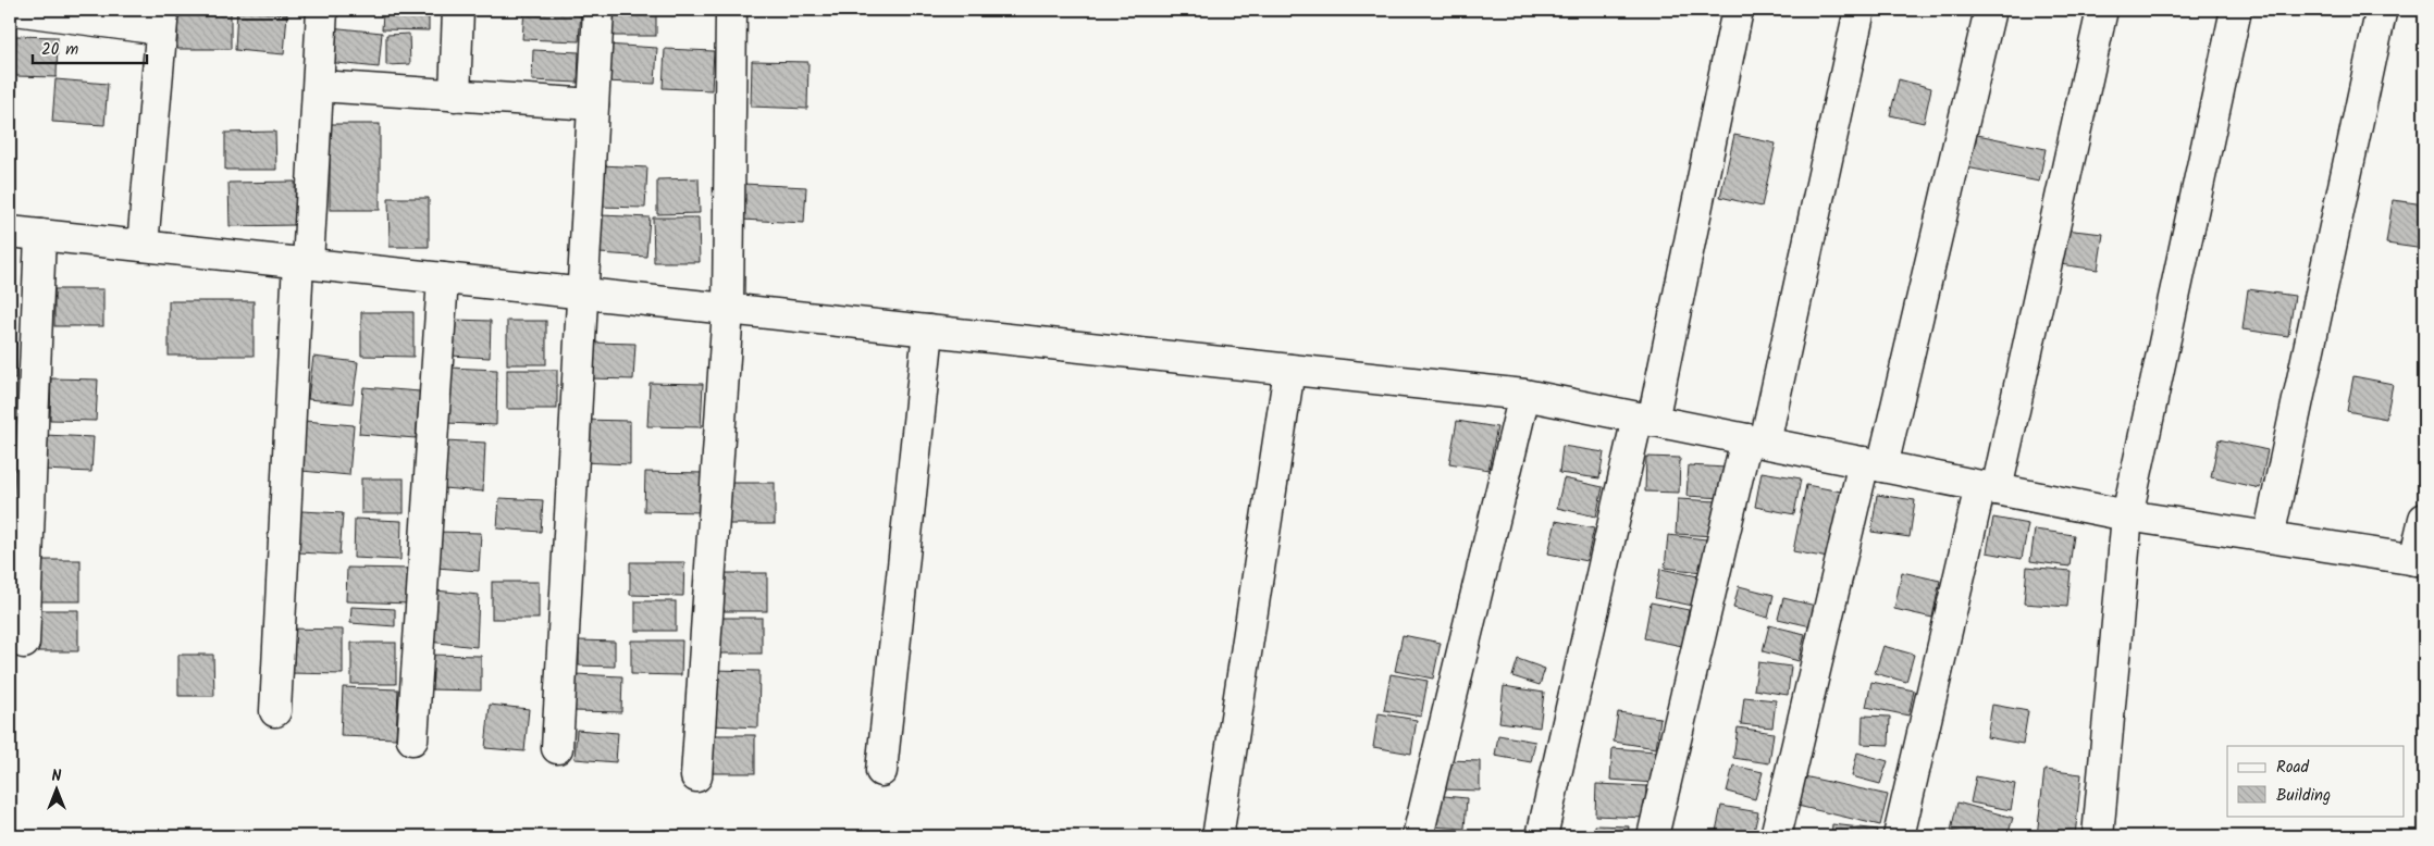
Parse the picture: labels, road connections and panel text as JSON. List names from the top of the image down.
{
  "legend": ["Road", "Building"],
  "scale_bar": "20 m",
  "north": "top"
}
